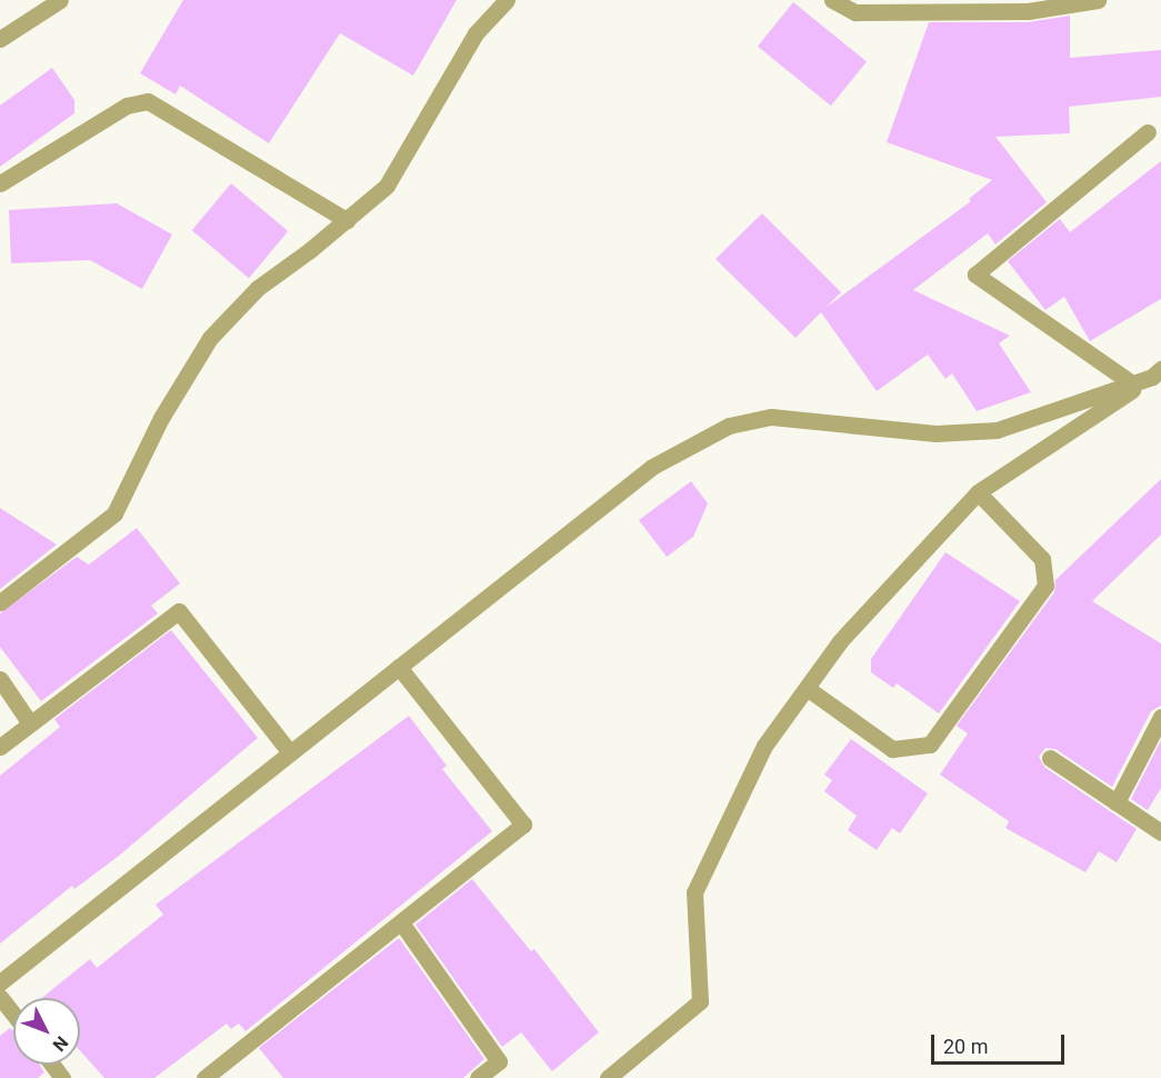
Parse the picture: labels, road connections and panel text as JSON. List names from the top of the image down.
{
  "scale_bar": "20 m",
  "north": "bottom right"
}
